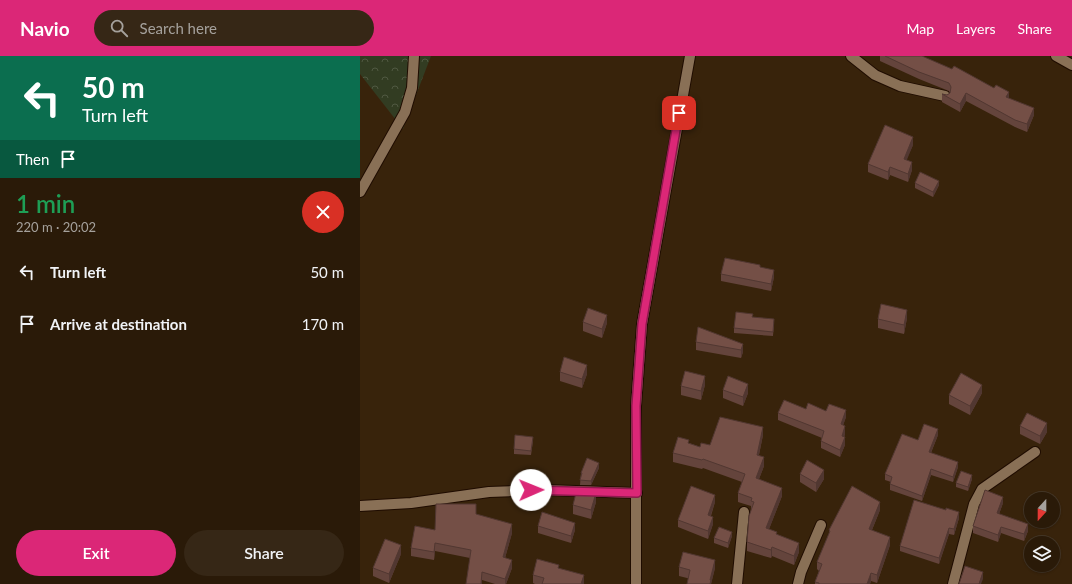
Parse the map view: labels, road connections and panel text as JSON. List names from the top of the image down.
{
  "north": "bottom",
  "page": {
    "header": "Navio",
    "search": "Search here",
    "nav": ["Map", "Layers", "Share"],
    "turn": ["50 m", "Turn left"],
    "then": "Then",
    "heading": ["1 min", "220 m · 20:02"],
    "list": [
      {
        "name": "Turn left",
        "value": "50 m"
      },
      {
        "name": "Arrive at destination",
        "value": "170 m"
      }
    ],
    "buttons": ["Exit", "Share"]
  }
}
